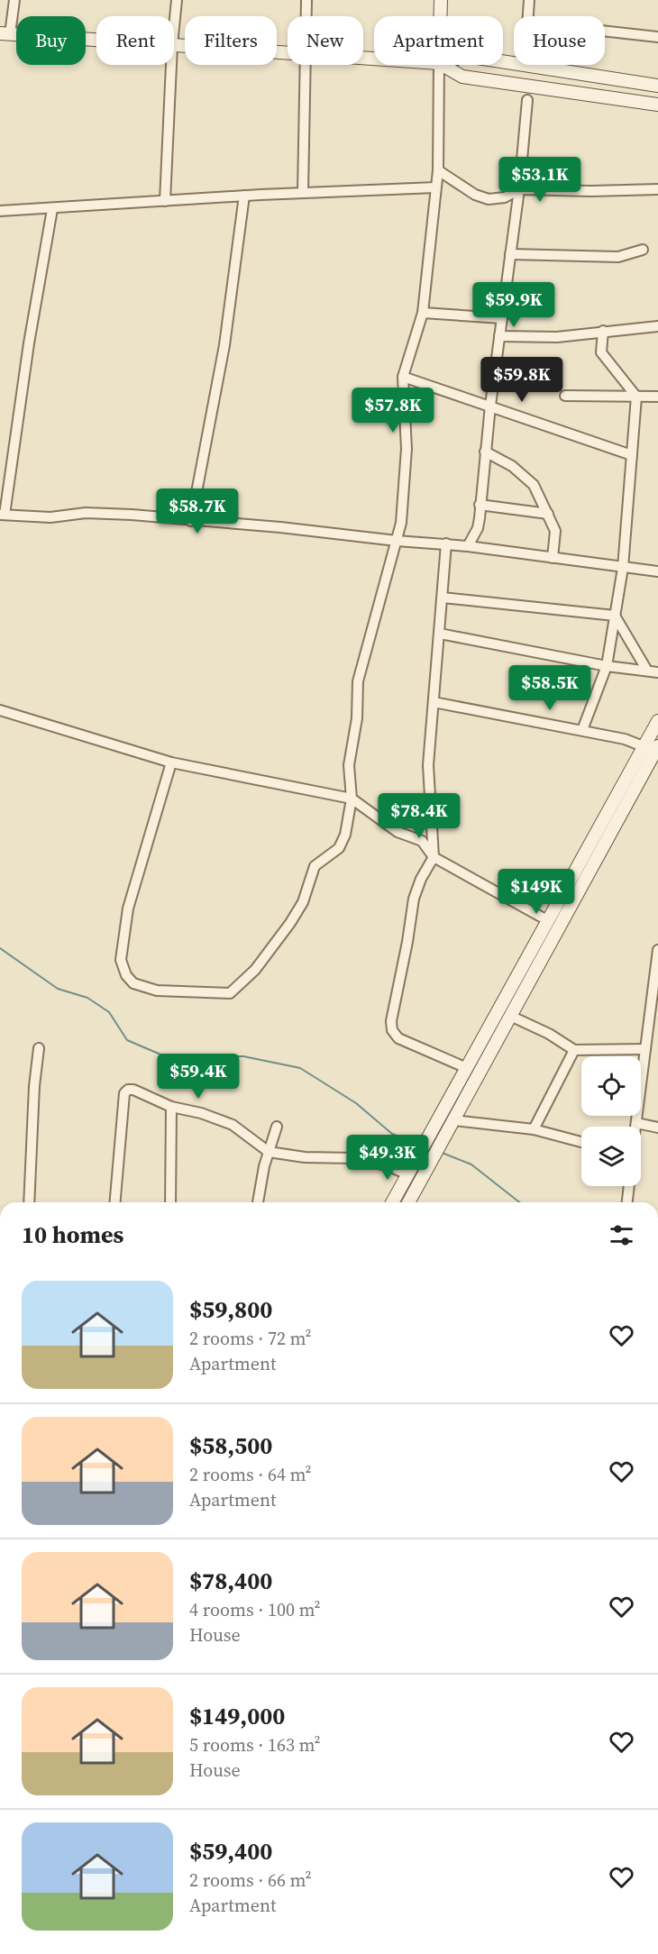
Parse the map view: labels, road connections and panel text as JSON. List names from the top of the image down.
{
  "page": {
    "chip": [
      "Buy",
      "Rent",
      "Filters",
      "New",
      "Apartment",
      "House"
    ],
    "price": [
      "$53.1K",
      "$59.9K",
      "$59.8K",
      "$57.8K",
      "$58.7K",
      "$58.5K",
      "$78.4K",
      "$149K",
      "$59.4K",
      "$49.3K"
    ],
    "heading": "10 homes",
    "list": [
      {
        "name": "$59,800",
        "note": "2 rooms · 72 m² · Apartment"
      },
      {
        "name": "$58,500",
        "note": "2 rooms · 64 m² · Apartment"
      },
      {
        "name": "$78,400",
        "note": "4 rooms · 100 m² · House"
      },
      {
        "name": "$149,000",
        "note": "5 rooms · 163 m² · House"
      },
      {
        "name": "$59,400",
        "note": "2 rooms · 66 m² · Apartment"
      }
    ]
  }
}
